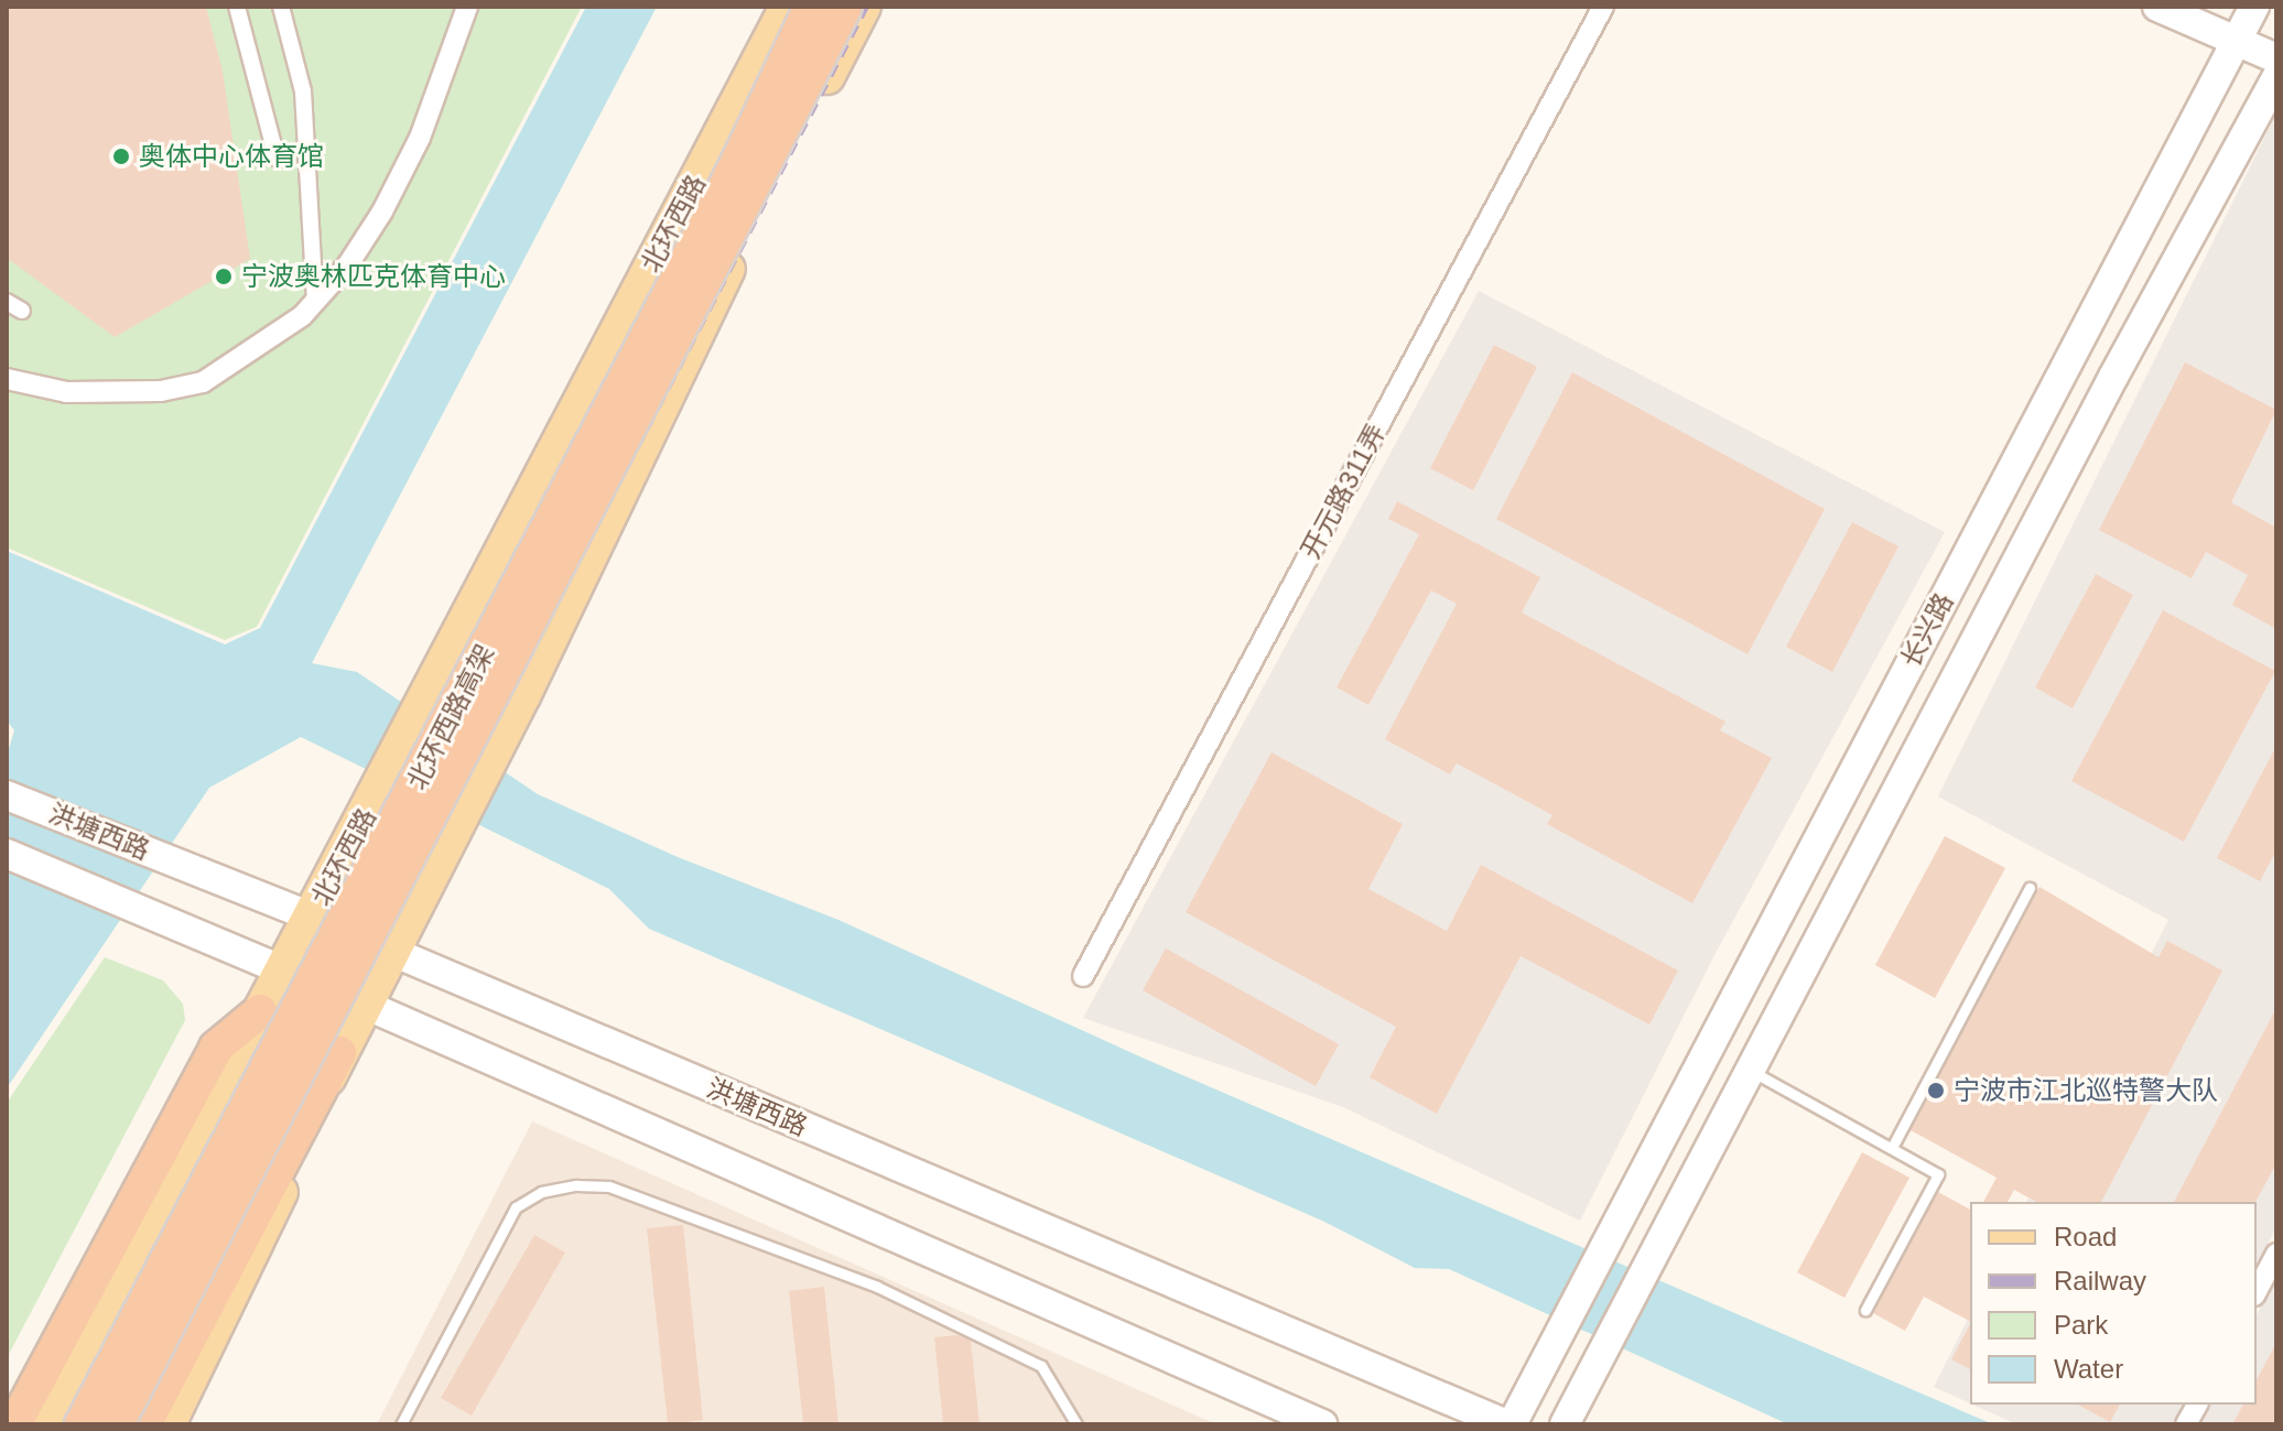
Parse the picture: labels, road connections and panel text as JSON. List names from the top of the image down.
{
  "streets": {
    "highway": ["北环西路高架"],
    "main road": ["北环西路", "长兴路", "洪塘西路"],
    "street": ["开元路311弄"]
  },
  "crossings": [
    ["北环西路", "洪塘西路"],
    ["长兴路", "洪塘西路"]
  ],
  "places": ["奥体中心体育馆", "宁波奥林匹克体育中心", "宁波市江北巡特警大队"],
  "legend": [
    "Road",
    "Railway",
    "Park",
    "Water"
  ]
}
